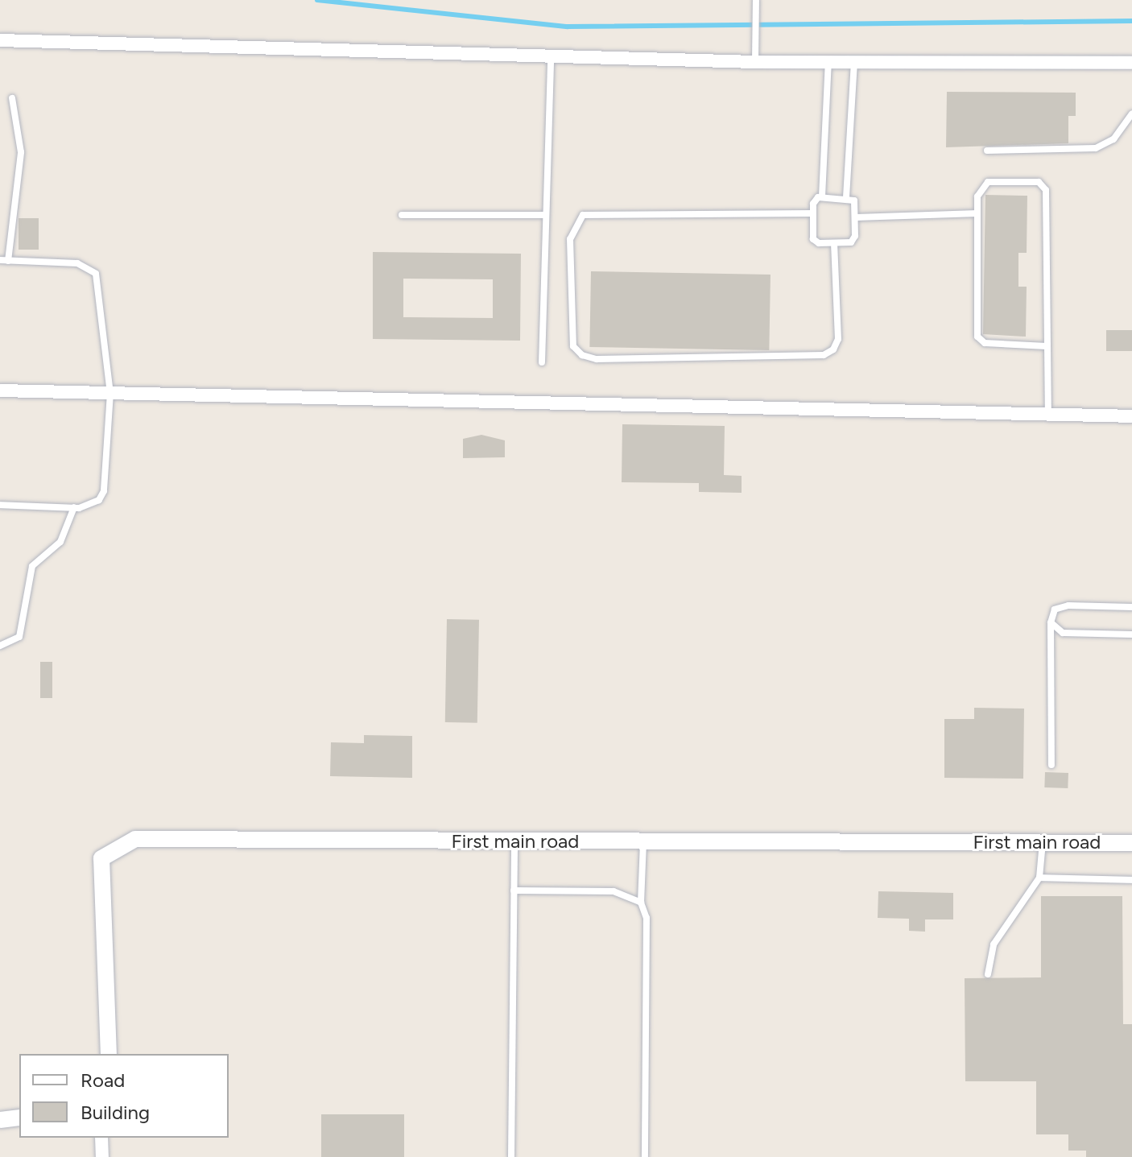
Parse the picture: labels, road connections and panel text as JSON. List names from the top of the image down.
{
  "streets": {
    "street": ["First main road"]
  },
  "legend": ["Road", "Building"]
}
